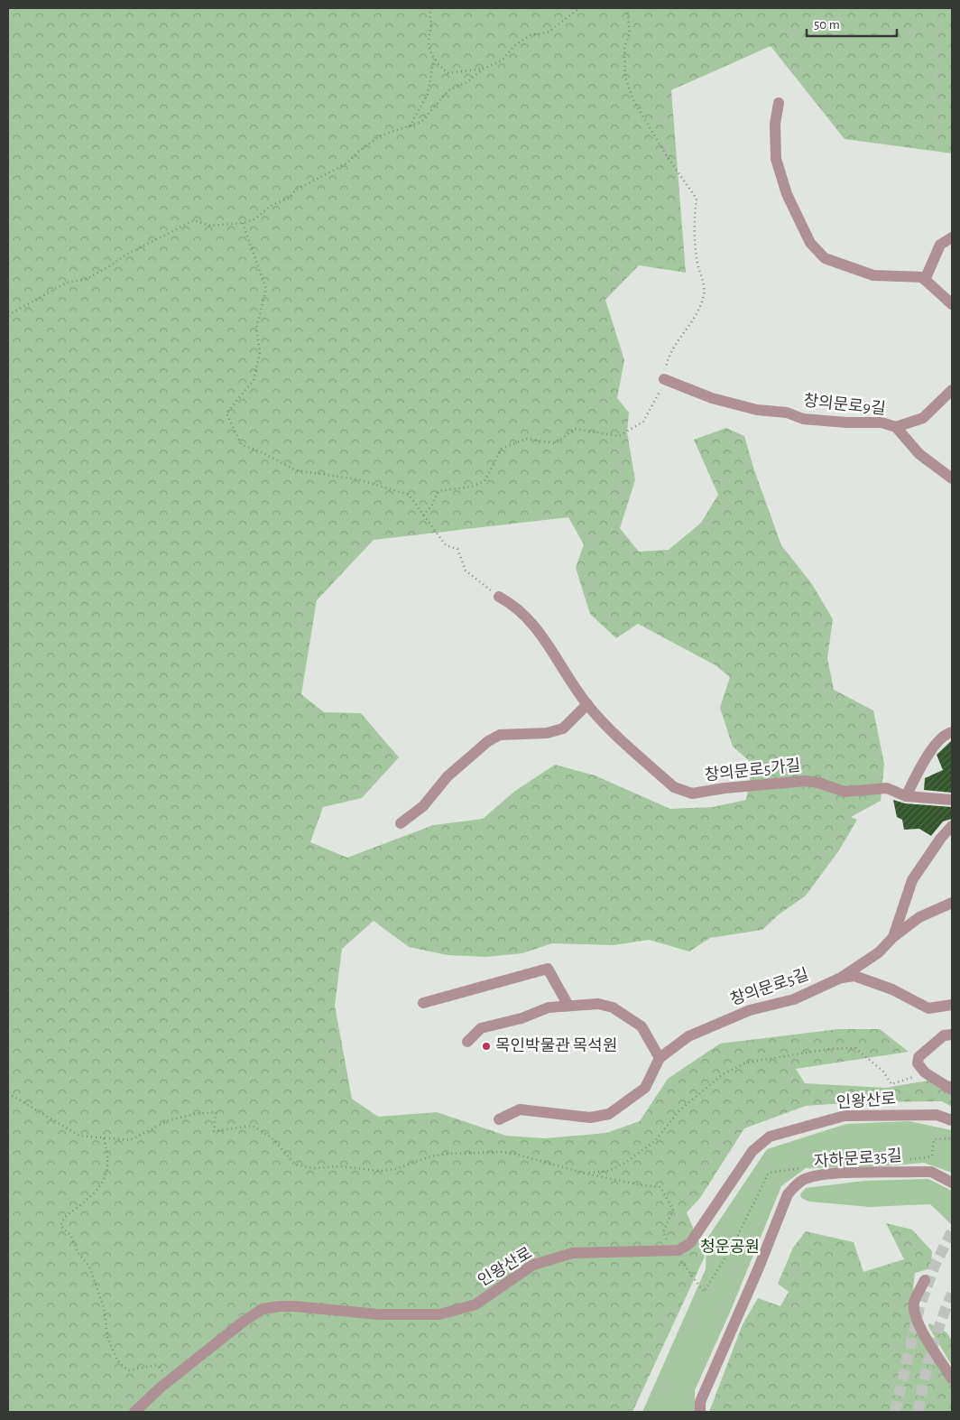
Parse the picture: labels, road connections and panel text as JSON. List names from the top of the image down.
{
  "streets": {
    "street": [
      "창의문로9길",
      "창의문로5가길",
      "창의문로5길",
      "인왕산로",
      "자하문로35길"
    ]
  },
  "parks": ["청운공원"],
  "places": ["목인박물관 목석원"],
  "scale_bar": "50 m"
}
